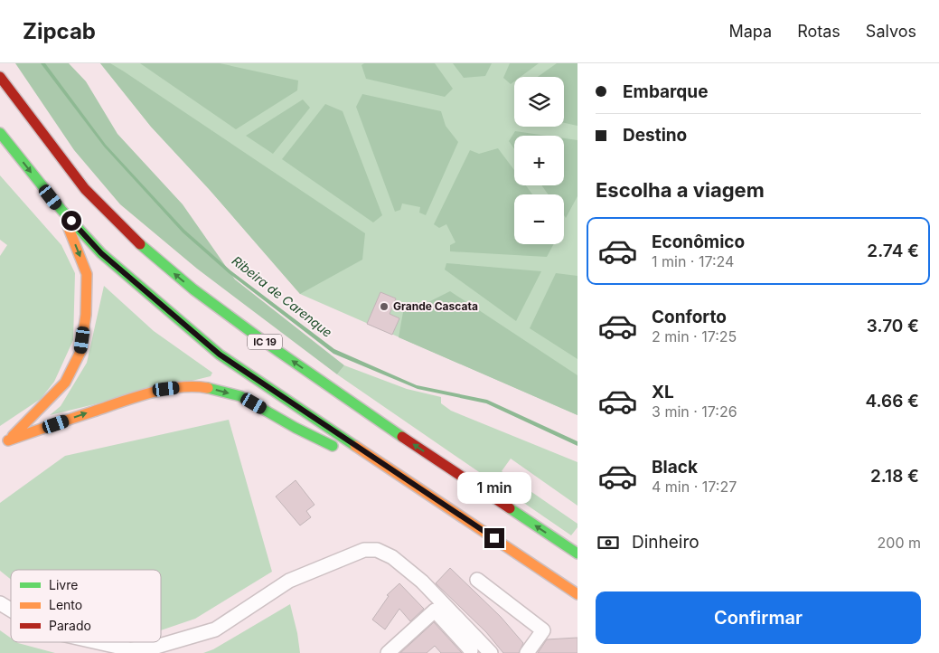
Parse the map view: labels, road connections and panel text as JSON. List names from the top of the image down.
{
  "streets": {
    "highway": ["IC 19"]
  },
  "water": ["Ribeira de Carenque"],
  "places": ["Grande Cascata"],
  "legend": ["Livre", "Lento", "Parado"],
  "page": {
    "header": "Zipcab",
    "nav": ["Mapa", "Rotas", "Salvos"],
    "banner": ["Embarque", "Destino"],
    "map_buttons": ["+", "−"],
    "heading": "Escolha a viagem",
    "list": [
      {
        "name": "Econômico",
        "note": "1 min · 17:24",
        "value": "2.74 €"
      },
      {
        "name": "Conforto",
        "note": "2 min · 17:25",
        "value": "3.70 €"
      },
      {
        "name": "XL",
        "note": "3 min · 17:26",
        "value": "4.66 €"
      },
      {
        "name": "Black",
        "note": "4 min · 17:27",
        "value": "2.18 €"
      }
    ],
    "bubble": "1 min",
    "pay": ["Dinheiro", "200 m"],
    "buttons": "Confirmar"
  }
}
